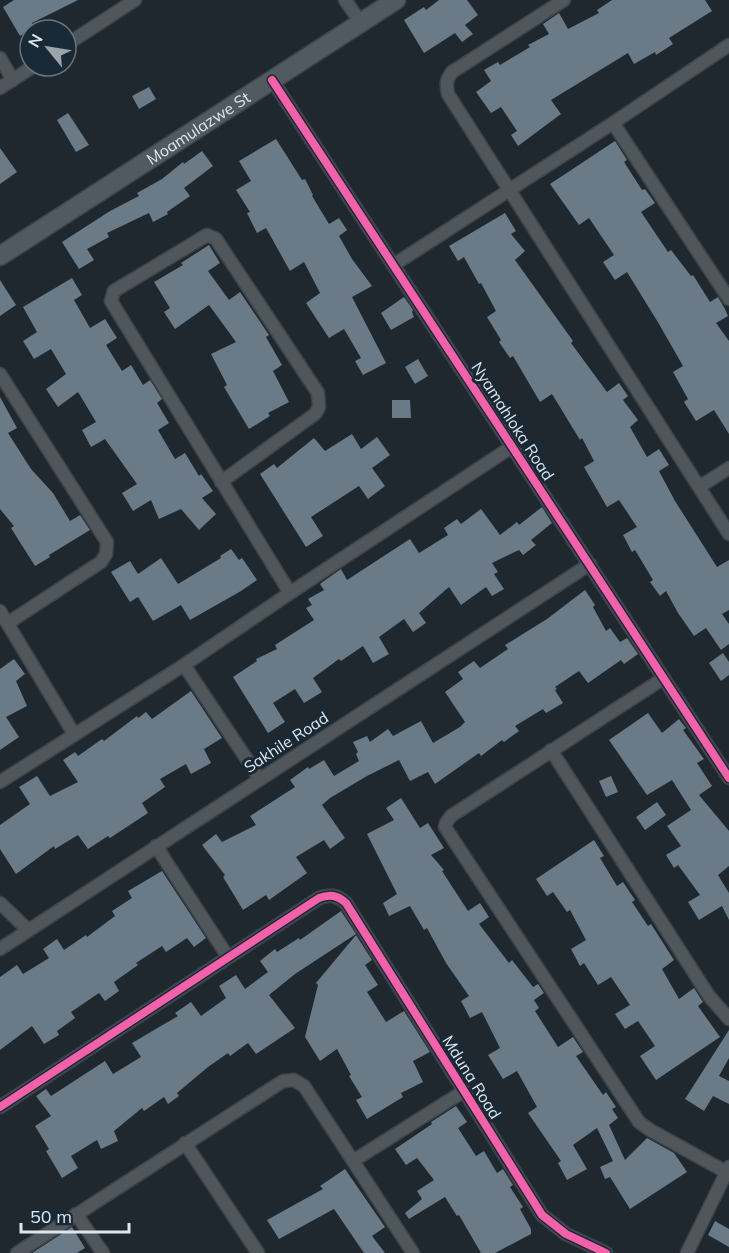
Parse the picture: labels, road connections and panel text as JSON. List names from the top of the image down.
{
  "streets": {
    "street": [
      "Moamulazwe St",
      "Nyamahloka Road",
      "Sakhile Road",
      "Mduna Road"
    ]
  },
  "crossings": [
    ["Moamulazwe St", "Nyamahloka Road"],
    ["Nyamahloka Road", "Sakhile Road"]
  ],
  "scale_bar": "50 m",
  "north": "top left"
}
